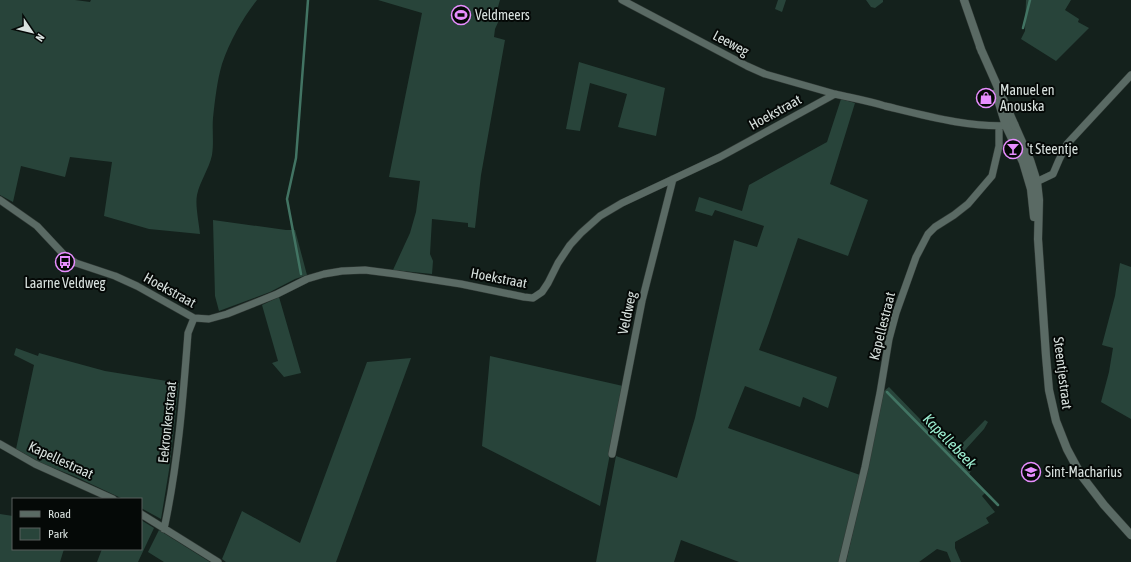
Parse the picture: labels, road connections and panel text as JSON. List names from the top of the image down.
{
  "streets": {
    "street": [
      "Leeweg",
      "Hoekstraat",
      "Veldweg",
      "Kapellestraat",
      "Steentjestraat",
      "Eekronkerstraat"
    ]
  },
  "crossings": [
    ["Leeweg", "Hoekstraat"],
    ["Hoekstraat", "Veldweg"],
    ["Hoekstraat", "Eekronkerstraat"],
    ["Kapellestraat", "Steentjestraat"]
  ],
  "water": ["Kapellebeek"],
  "places": {
    "sports": ["Veldmeers"],
    "shop": ["Manuel en Anouska"],
    "bar": ["'t Steentje"],
    "bus stop": ["Laarne Veldweg"],
    "school or university": ["Sint-Macharius"]
  },
  "legend": ["Road", "Park"],
  "north": "bottom right"
}
